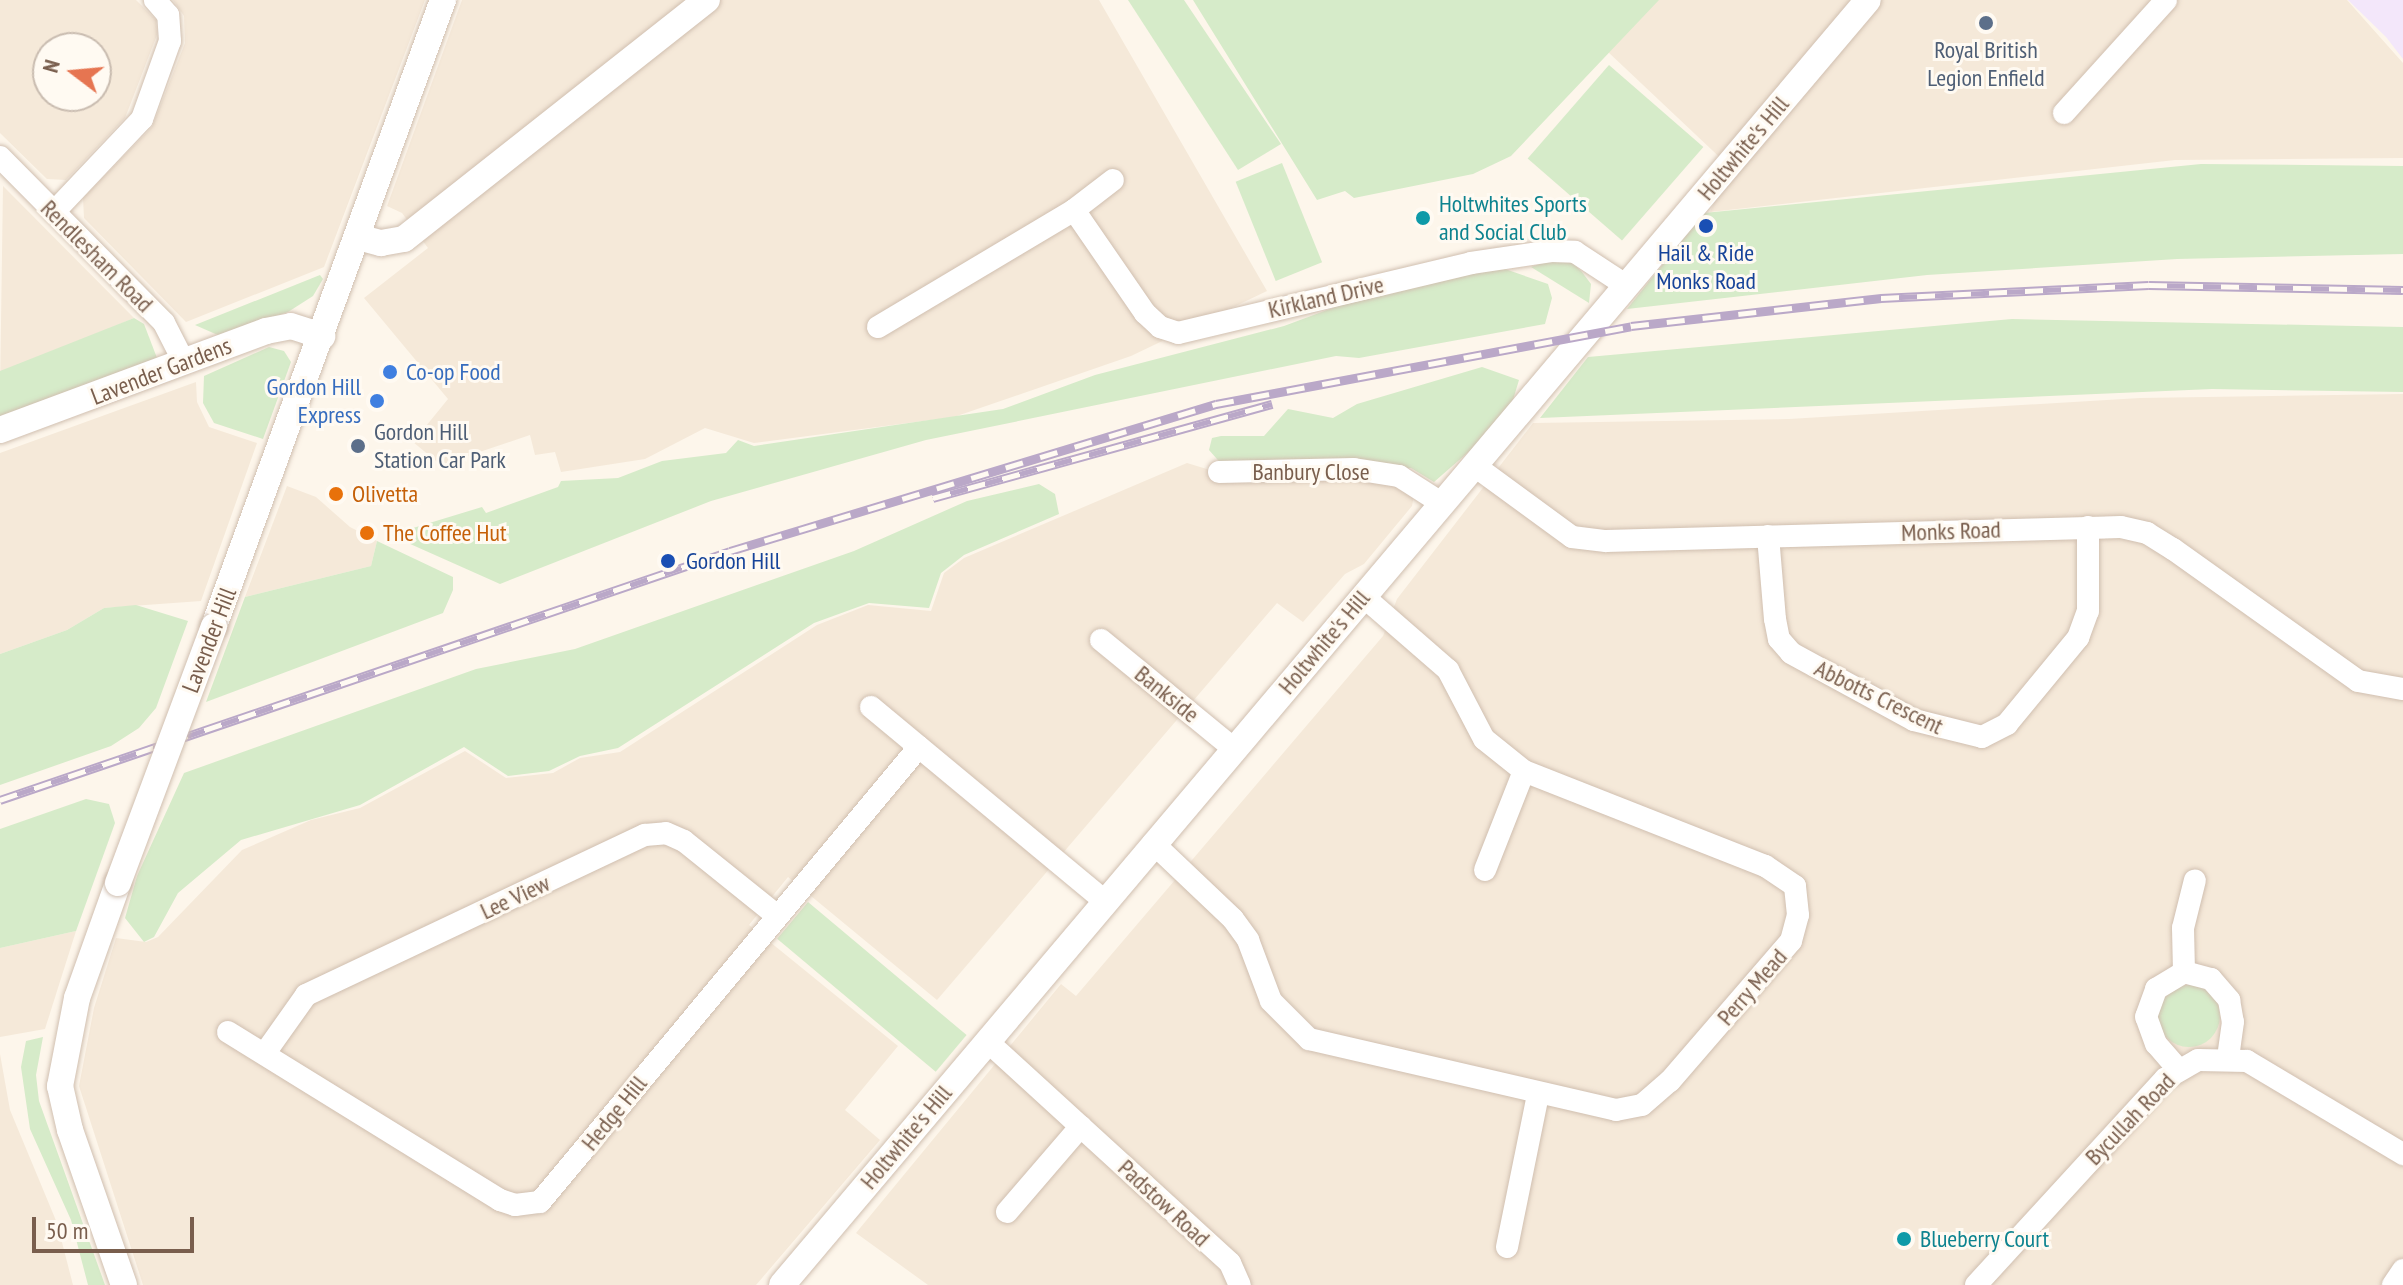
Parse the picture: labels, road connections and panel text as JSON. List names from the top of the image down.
{
  "streets": {
    "street": [
      "Holtwhite's Hill",
      "Rendlesham Road",
      "Kirkland Drive",
      "Lavender Gardens",
      "Banbury Close",
      "Monks Road",
      "Lavender Hill",
      "Bankside",
      "Abbotts Crescent",
      "Lee View",
      "Perry Mead",
      "Hedge Hill",
      "Bycullah Road",
      "Padstow Road"
    ]
  },
  "crossings": [
    ["Holtwhite's Hill", "Kirkland Drive"],
    ["Holtwhite's Hill", "Banbury Close"],
    ["Holtwhite's Hill", "Monks Road"],
    ["Holtwhite's Hill", "Bankside"],
    ["Holtwhite's Hill", "Perry Mead"],
    ["Holtwhite's Hill", "Padstow Road"],
    ["Rendlesham Road", "Lavender Gardens"],
    ["Lavender Gardens", "Lavender Hill"],
    ["Monks Road", "Abbotts Crescent"],
    ["Lee View", "Hedge Hill"]
  ],
  "places": [
    "Royal British Legion Enfield",
    "Holtwhites Sports and Social Club",
    "Hail & Ride Monks Road",
    "Co-op Food",
    "Gordon Hill Express",
    "Gordon Hill Station Car Park",
    "Olivetta",
    "The Coffee Hut",
    "Gordon Hill",
    "Blueberry Court"
  ],
  "scale_bar": "50 m",
  "north": "left"
}
